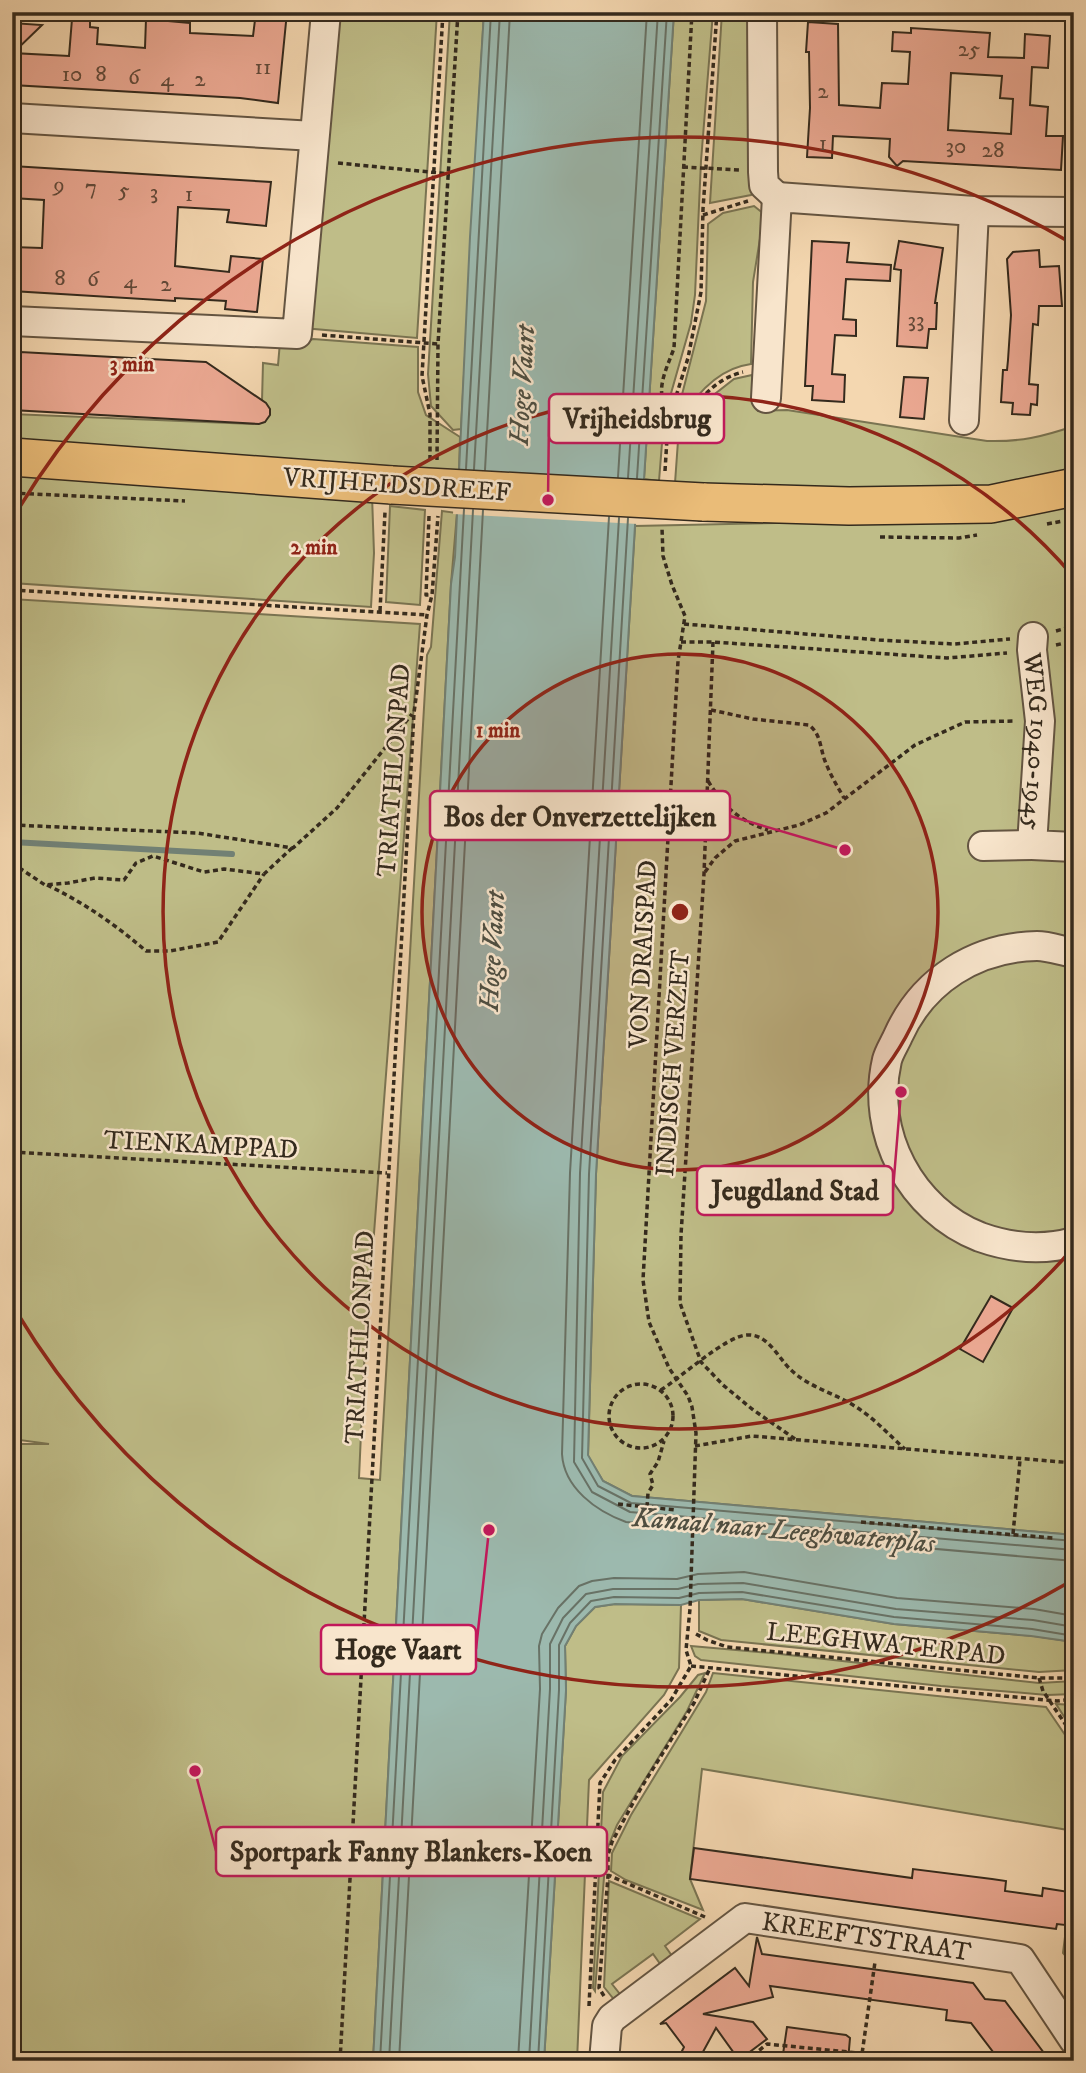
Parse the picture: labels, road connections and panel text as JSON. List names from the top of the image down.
{
  "streets": {
    "main road": ["VRIJHEIDSDREEF"],
    "street": ["WEG 1940-1945", "KREEFTSTRAAT"],
    "path": [
      "TRIATHLONPAD",
      "VON DRAISPAD",
      "INDISCH VERZET",
      "TIENKAMPPAD",
      "LEEGHWATERPAD"
    ]
  },
  "crossings": [
    ["TRIATHLONPAD", "TIENKAMPPAD"]
  ],
  "water": ["Hoge Vaart", "Kanaal naar Leeghwaterplas"],
  "places": [
    "Vrijheidsbrug",
    "Bos der Onverzettelijken",
    "Jeugdland Stad",
    "Hoge Vaart",
    "Sportpark Fanny Blankers-Koen"
  ],
  "house_numbers": [
    "25",
    "11",
    "10",
    "8",
    "6",
    "4",
    "2",
    "2",
    "1",
    "30",
    "28",
    "9",
    "7",
    "5",
    "3",
    "1",
    "8",
    "6",
    "4",
    "2",
    "33"
  ],
  "rings": ["3 min", "2 min", "1 min"]
}
